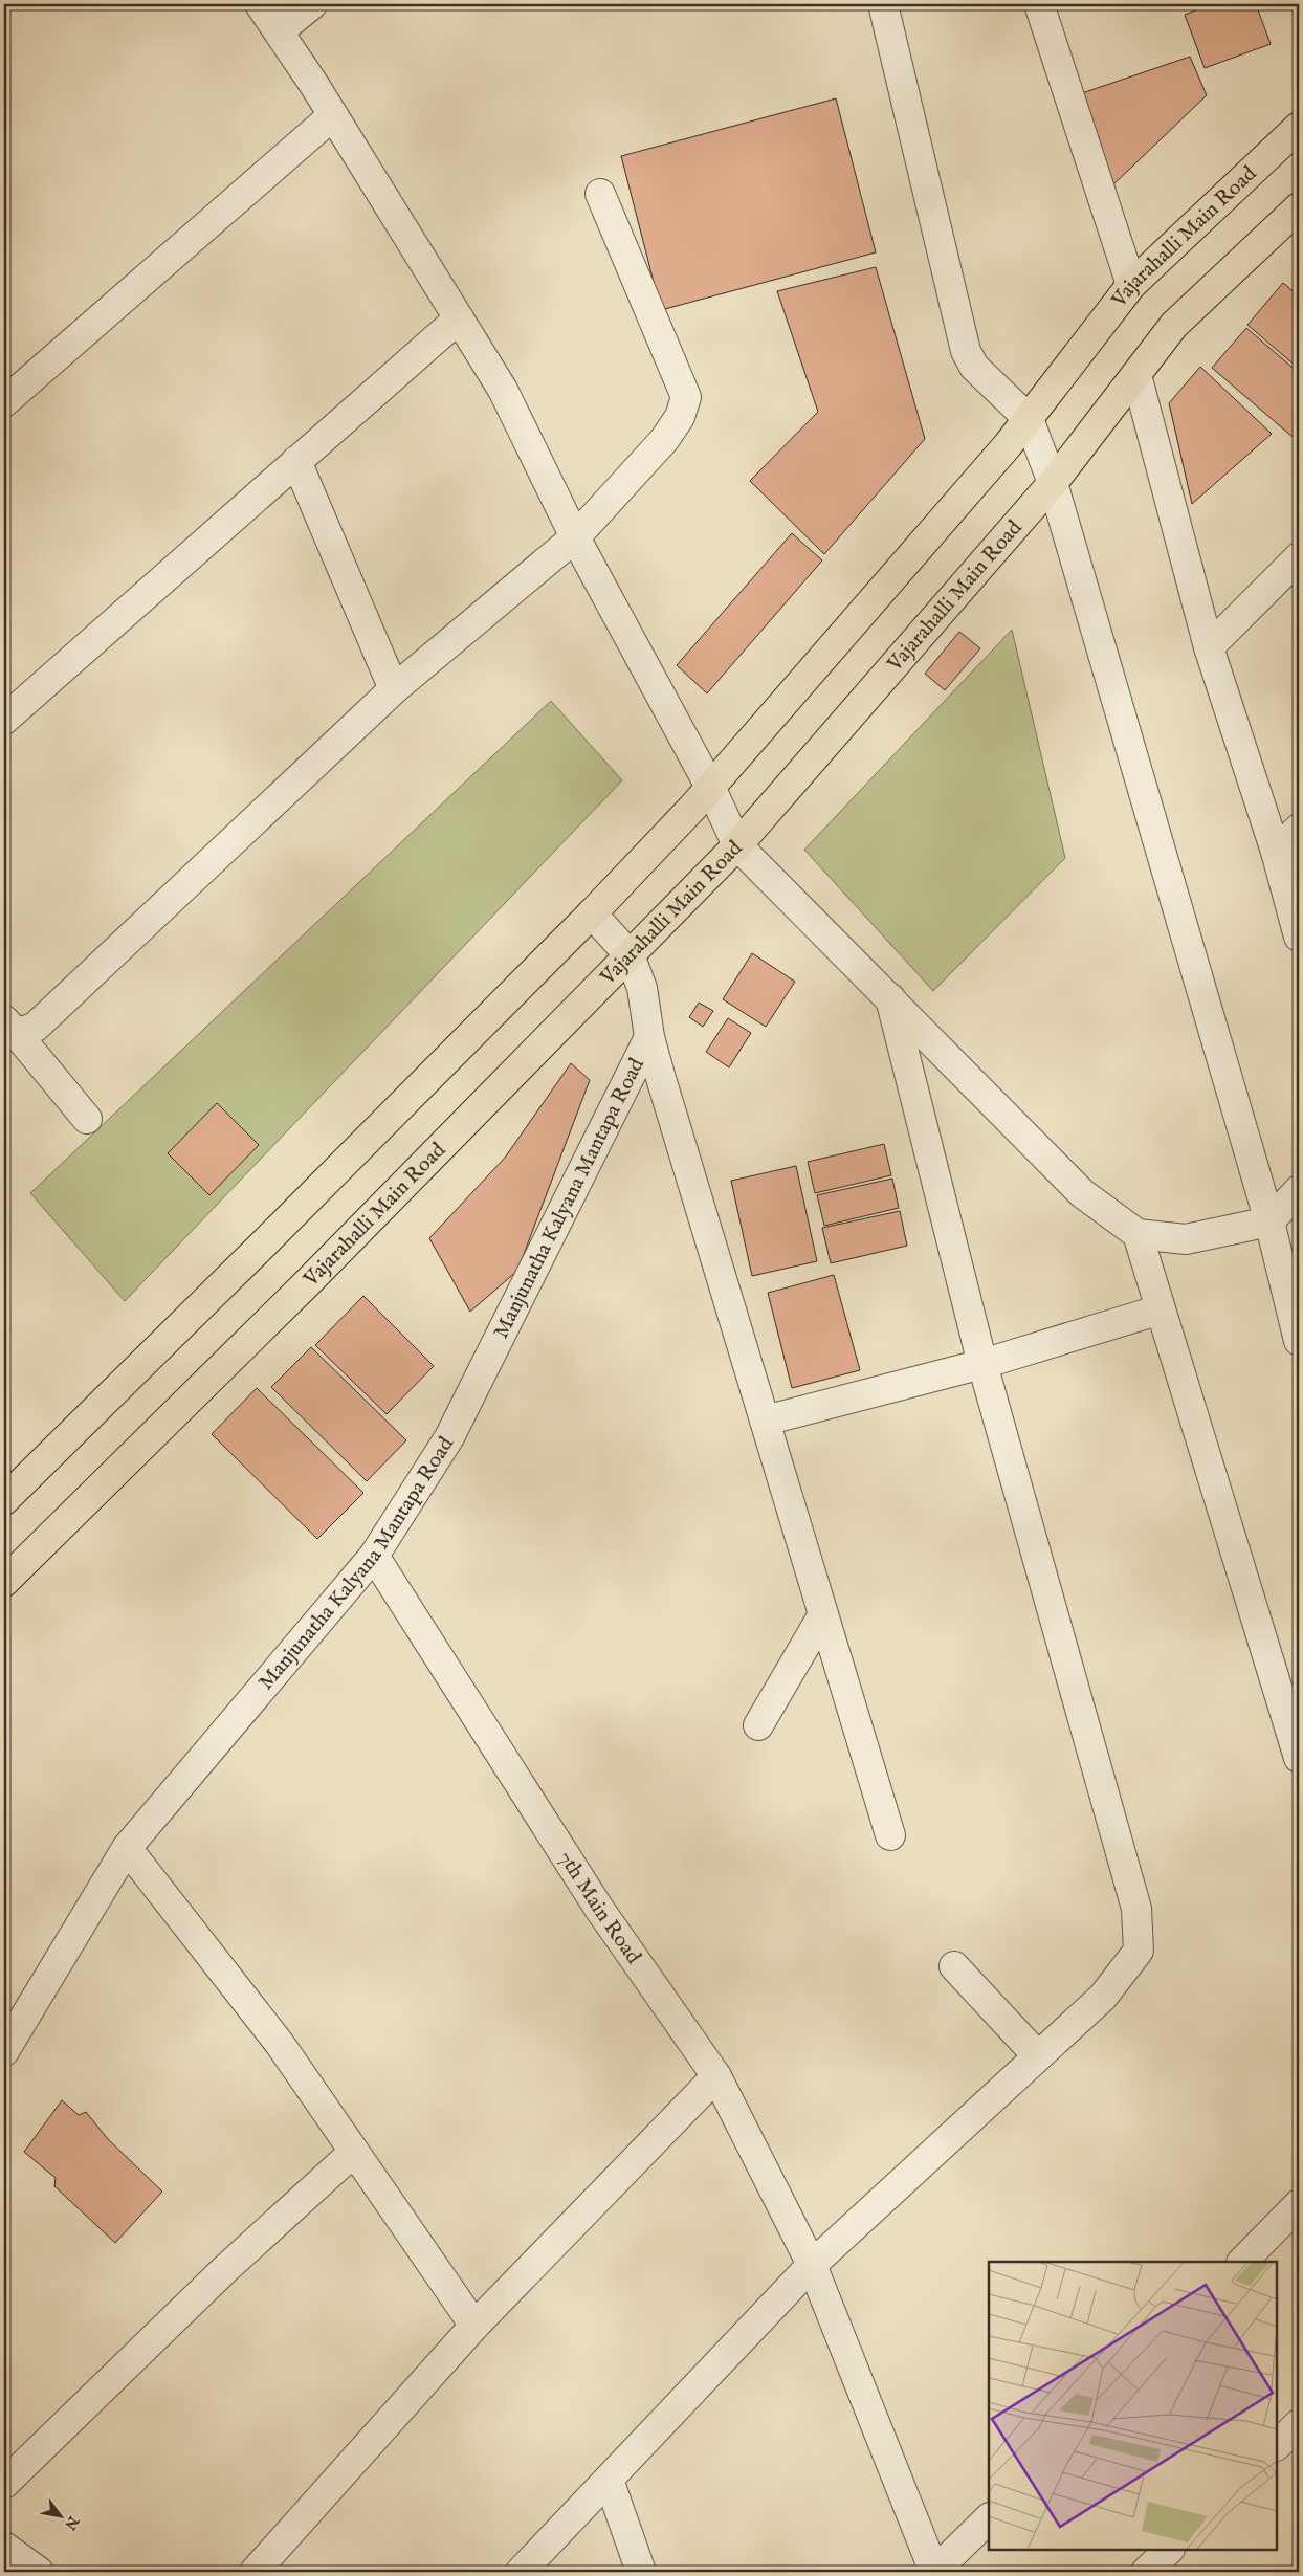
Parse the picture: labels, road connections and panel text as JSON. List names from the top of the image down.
{
  "streets": {
    "main road": ["Vajarahalli Main Road"],
    "street": ["Manjunatha Kalyana Mantapa Road", "7th Main Road"]
  },
  "crossings": [
    ["Manjunatha Kalyana Mantapa Road", "7th Main Road"]
  ],
  "north": "bottom right"
}
